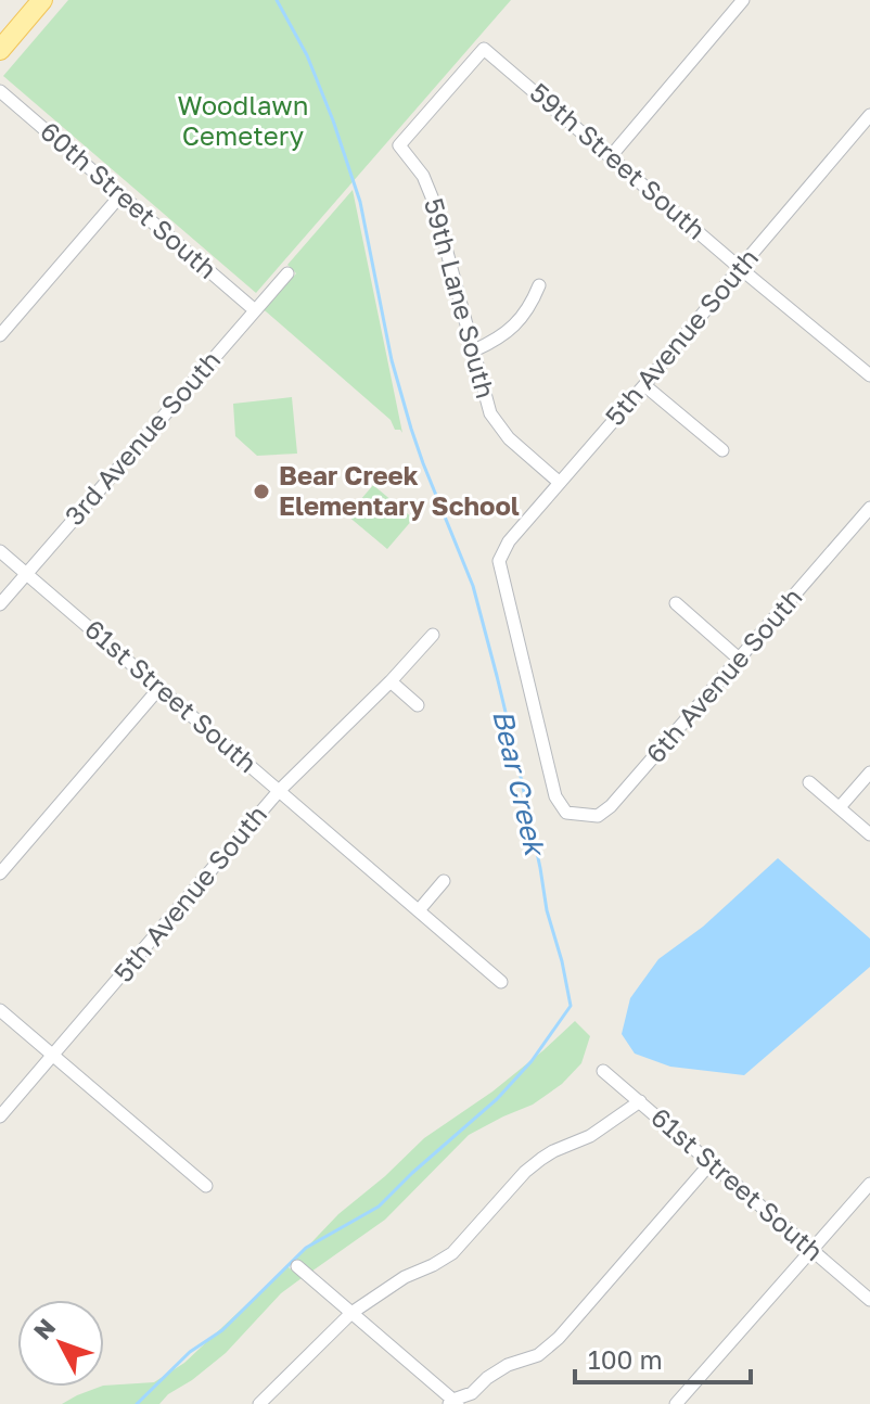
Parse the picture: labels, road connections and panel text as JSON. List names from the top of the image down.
{
  "streets": {
    "street": [
      "59th Street South",
      "60th Street South",
      "59th Lane South",
      "5th Avenue South",
      "3rd Avenue South",
      "6th Avenue South",
      "61st Street South"
    ]
  },
  "crossings": [
    ["59th Street South", "59th Lane South"],
    ["59th Street South", "5th Avenue South"],
    ["60th Street South", "3rd Avenue South"],
    ["59th Lane South", "5th Avenue South"],
    ["5th Avenue South", "6th Avenue South"],
    ["5th Avenue South", "61st Street South"],
    ["3rd Avenue South", "61st Street South"]
  ],
  "water": ["Bear Creek"],
  "parks": ["Woodlawn Cemetery"],
  "places": ["Bear Creek Elementary School"],
  "scale_bar": "100 m",
  "north": "top left"
}
